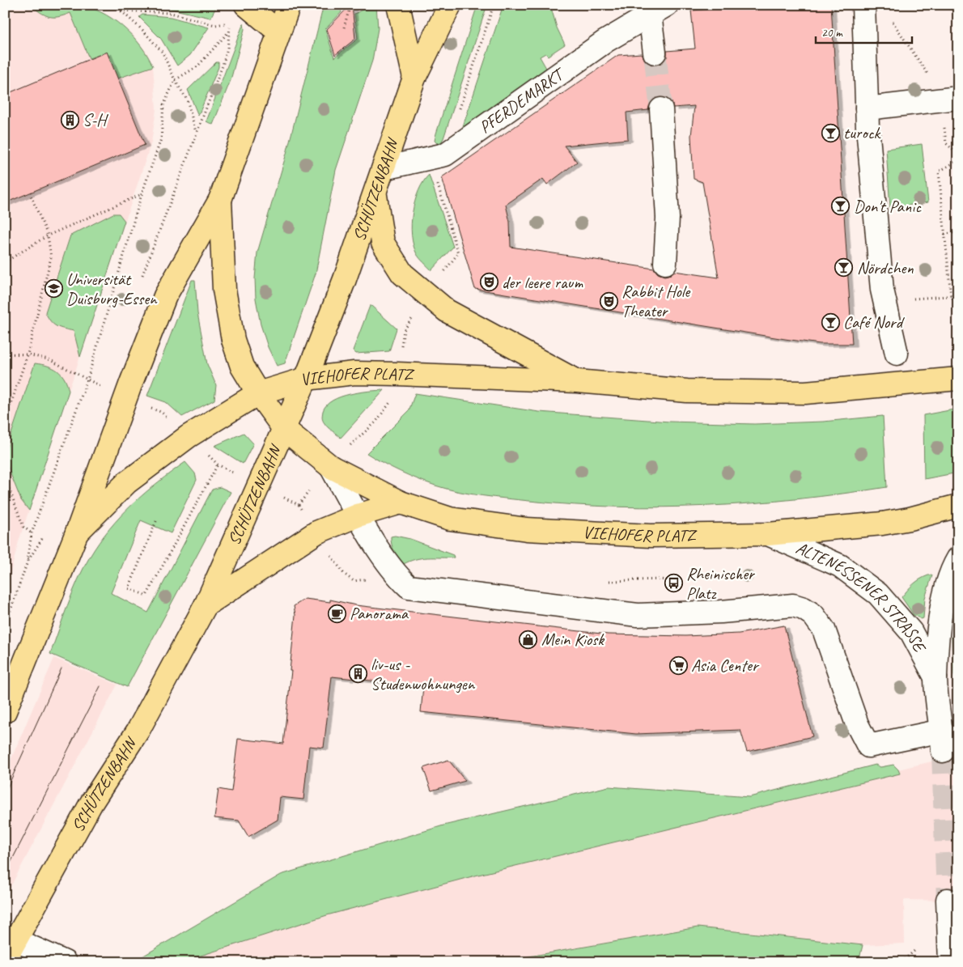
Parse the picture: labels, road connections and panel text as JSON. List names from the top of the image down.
{
  "streets": {
    "main road": ["SCHÜTZENBAHN", "VIEHOFER PLATZ"],
    "street": ["PFERDEMARKT", "ALTENESSENER STRASSE"]
  },
  "crossings": [
    ["PFERDEMARKT", "SCHÜTZENBAHN"],
    ["SCHÜTZENBAHN", "VIEHOFER PLATZ"],
    ["VIEHOFER PLATZ", "ALTENESSENER STRASSE"]
  ],
  "places": {
    "building": ["S-H", "liv-us - Studenwohnungen"],
    "bar": [
      "turock",
      "Don't Panic",
      "Nördchen",
      "Café Nord"
    ],
    "theatre": ["der leere raum", "Rabbit Hole Theater"],
    "school or university": ["Universität Duisburg-Essen"],
    "bus stop": ["Rheinischer Platz"],
    "cafe": ["Panorama"],
    "shop": ["Mein Kiosk"],
    "supermarket": ["Asia Center"]
  },
  "scale_bar": "20 m"
}
